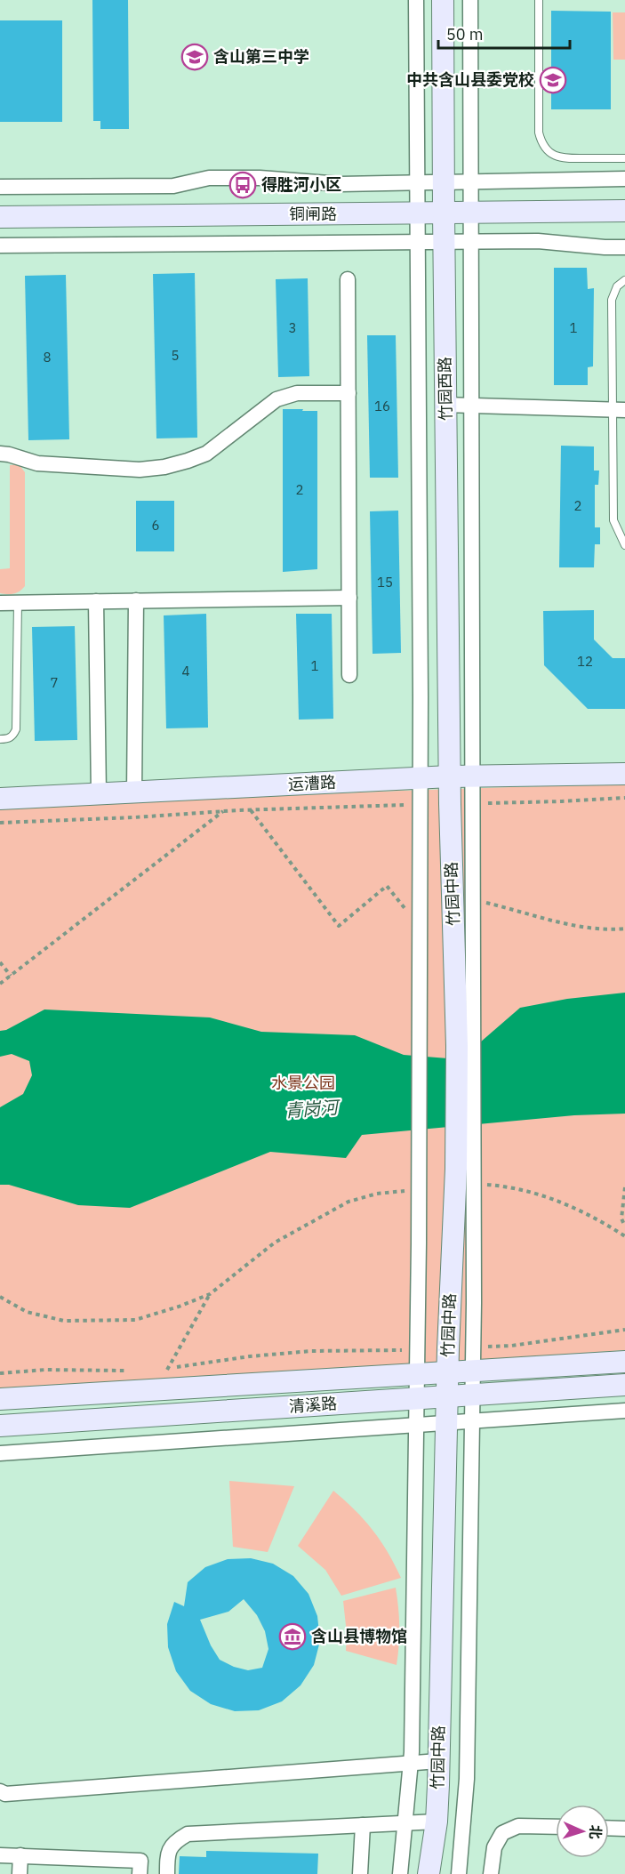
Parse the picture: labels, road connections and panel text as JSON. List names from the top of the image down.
{
  "streets": {
    "main road": [
      "铜闸路",
      "竹园西路",
      "运漕路",
      "竹园中路",
      "清溪路"
    ]
  },
  "crossings": [
    ["铜闸路", "竹园西路"],
    ["竹园西路", "运漕路"],
    ["竹园西路", "竹园中路"],
    ["运漕路", "竹园中路"],
    ["竹园中路", "清溪路"]
  ],
  "water": ["青岗河"],
  "parks": ["水景公园"],
  "places": {
    "school or university": ["含山第三中学", "中共含山县委党校"],
    "bus stop": ["得胜河小区"],
    "museum": ["含山县博物馆"]
  },
  "house_numbers": [
    "3",
    "1",
    "5",
    "8",
    "16",
    "2",
    "2",
    "6",
    "15",
    "12",
    "1",
    "4",
    "7"
  ],
  "scale_bar": "50 m",
  "north": "right"
}
